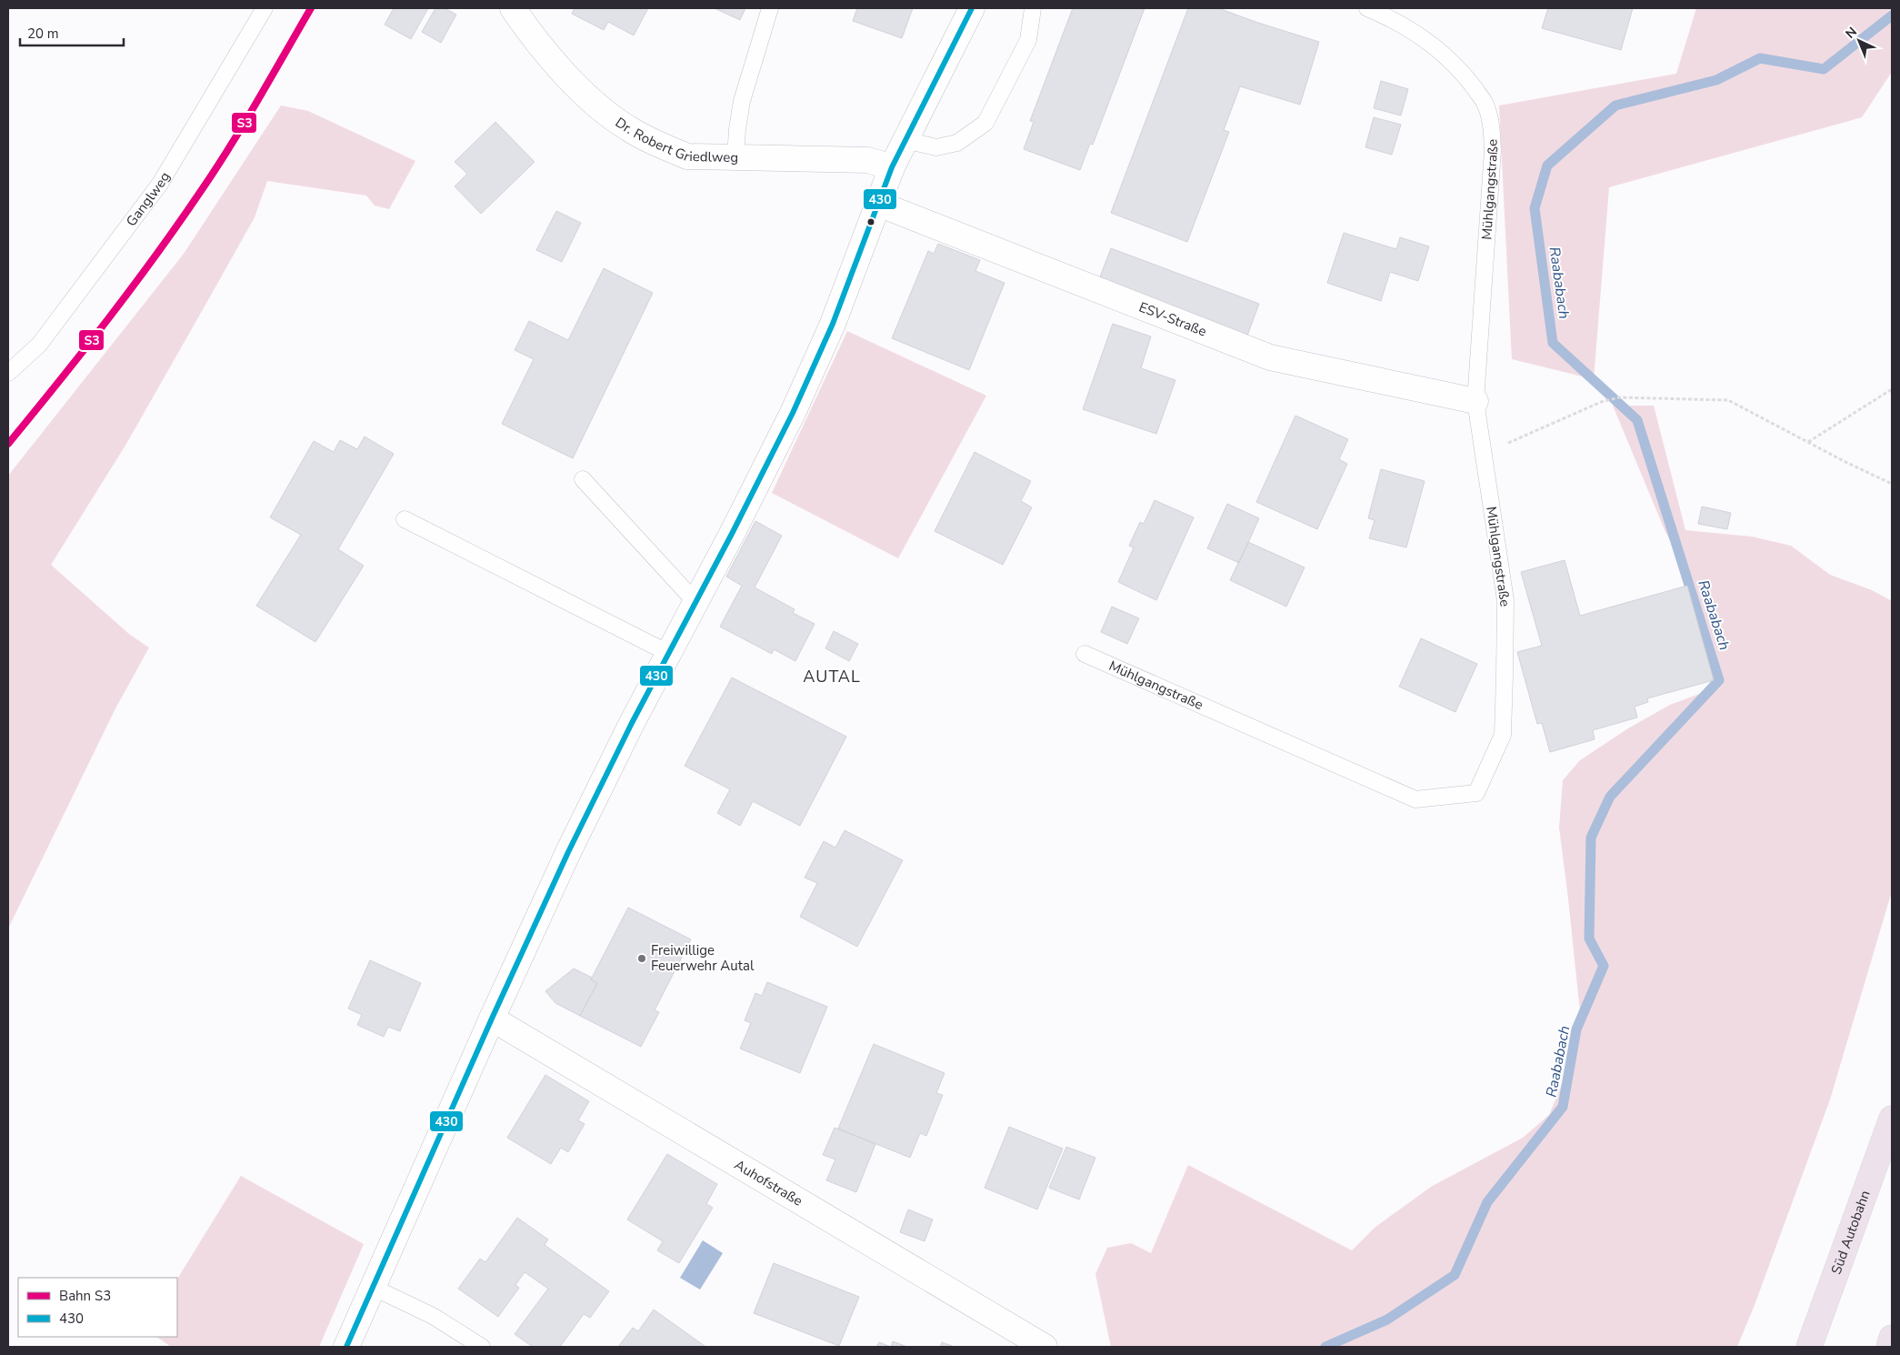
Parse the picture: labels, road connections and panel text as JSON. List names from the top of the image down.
{
  "streets": {
    "highway": ["Süd Autobahn"],
    "street": ["Dr. Robert Griedlweg", "ESV-Straße", "Auhofstraße"],
    "lane": ["Mühlgangstraße", "Ganglweg"]
  },
  "crossings": [
    ["Mühlgangstraße", "ESV-Straße"]
  ],
  "districts": ["AUTAL"],
  "water": ["Raababach"],
  "places": ["Freiwillige Feuerwehr Autal"],
  "lines": ["rail line S3", "transit line 430"],
  "legend": ["Bahn S3", "430"],
  "scale_bar": "20 m",
  "north": "top left"
}
